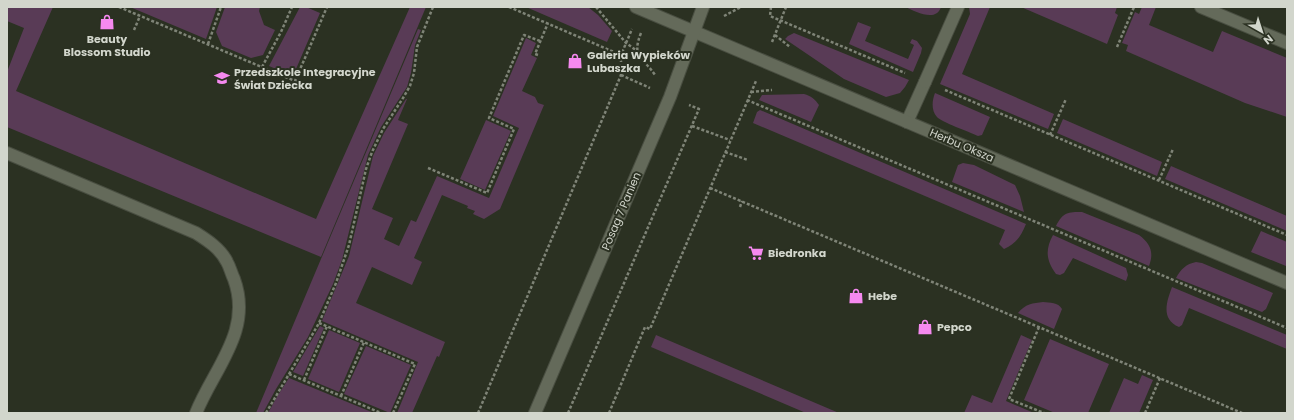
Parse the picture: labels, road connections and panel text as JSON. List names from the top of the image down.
{
  "streets": {
    "street": ["Herbu Oksza", "Posag 7 Panien"]
  },
  "crossings": [
    ["Herbu Oksza", "Posag 7 Panien"]
  ],
  "places": {
    "shop": [
      "Beauty Blossom Studio",
      "Galeria Wypieków Lubaszka",
      "Hebe",
      "Pepco"
    ],
    "school or university": ["Przedszkole Integracyjne Świat Dziecka"],
    "supermarket": ["Biedronka"]
  },
  "north": "bottom right"
}
